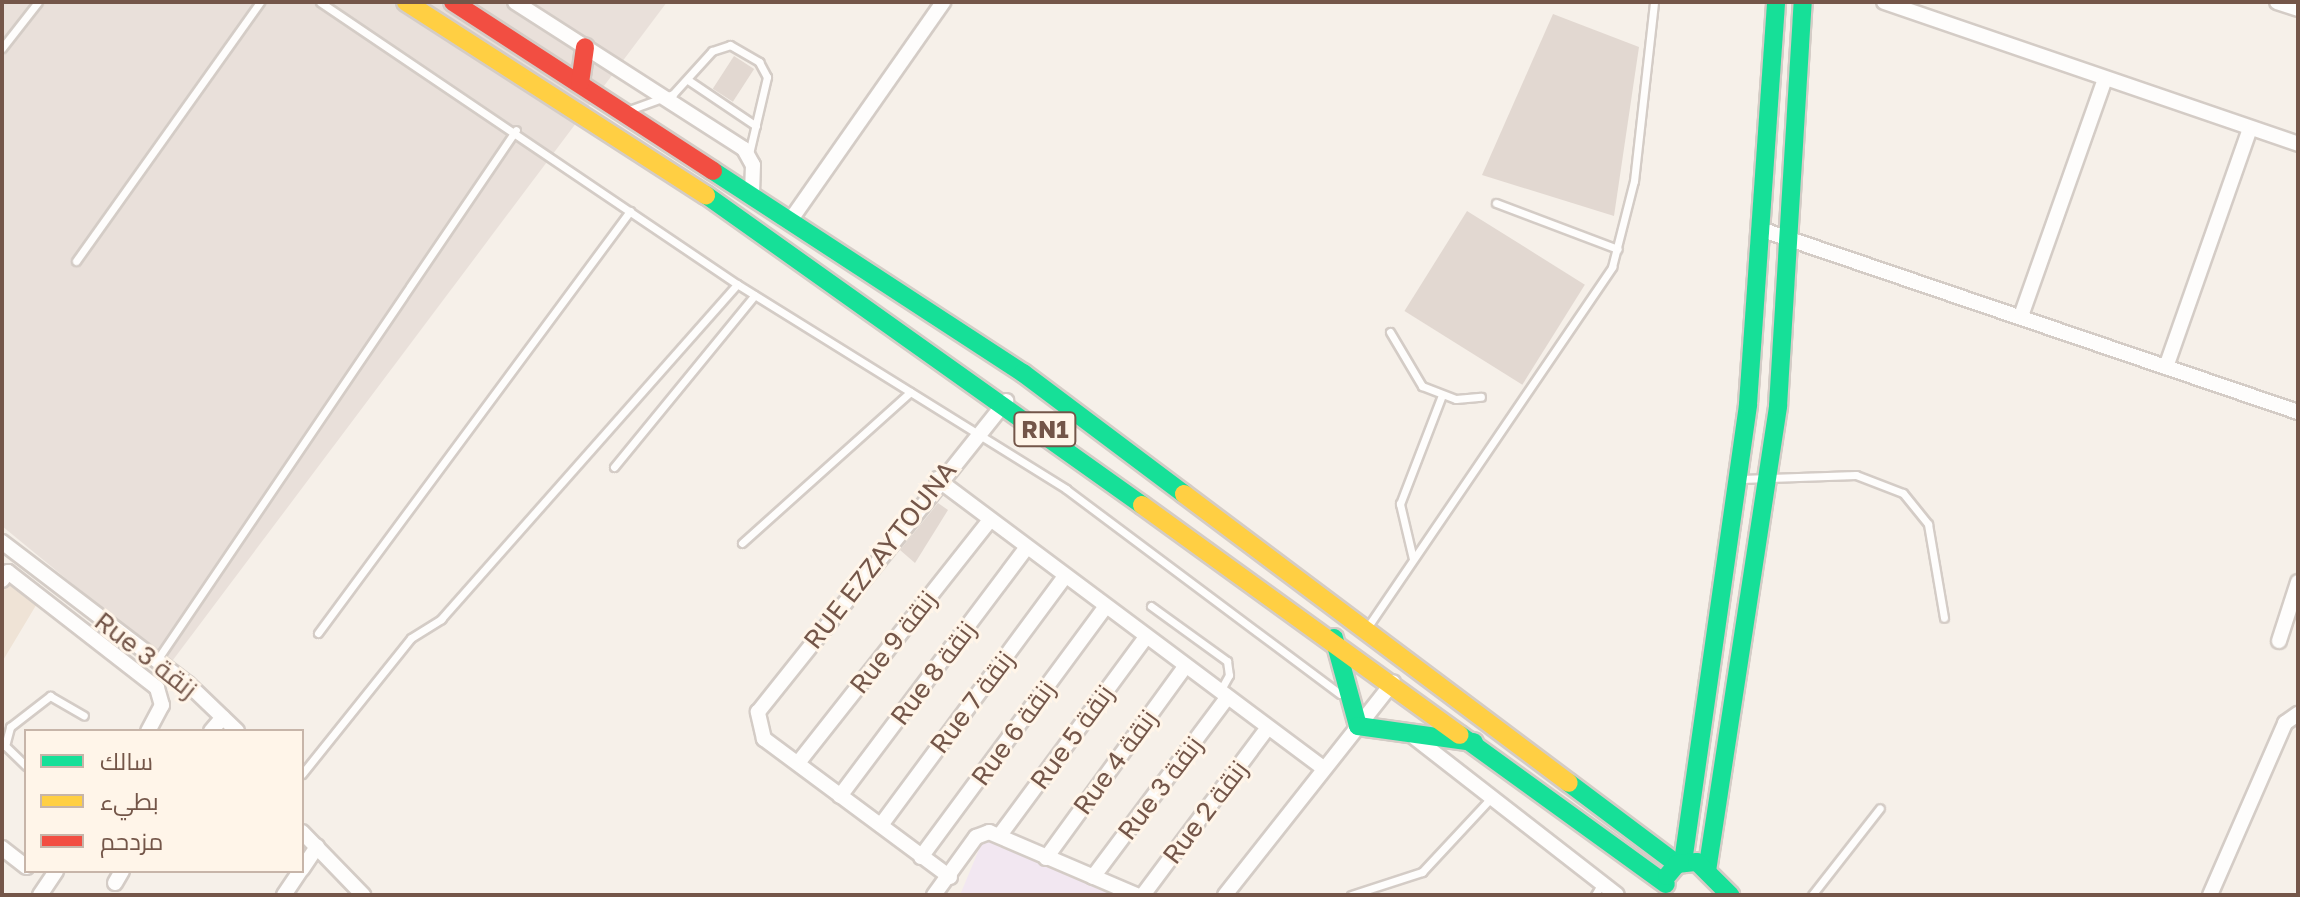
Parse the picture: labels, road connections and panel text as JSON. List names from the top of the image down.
{
  "streets": {
    "main road": ["RN1"],
    "street": [
      "RUE EZZAYTOUNA",
      "Rue 9 زنقة",
      "Rue 3 زنقة",
      "Rue 8 زنقة",
      "Rue 7 زنقة",
      "Rue 6 زنقة",
      "Rue 5 زنقة",
      "Rue 4 زنقة",
      "Rue 2 زنقة"
    ]
  },
  "crossings": [
    ["RN1", "RUE EZZAYTOUNA"],
    ["RUE EZZAYTOUNA", "Rue 9 زنقة"]
  ],
  "legend": ["سالك", "بطيء", "مزدحم"]
}
